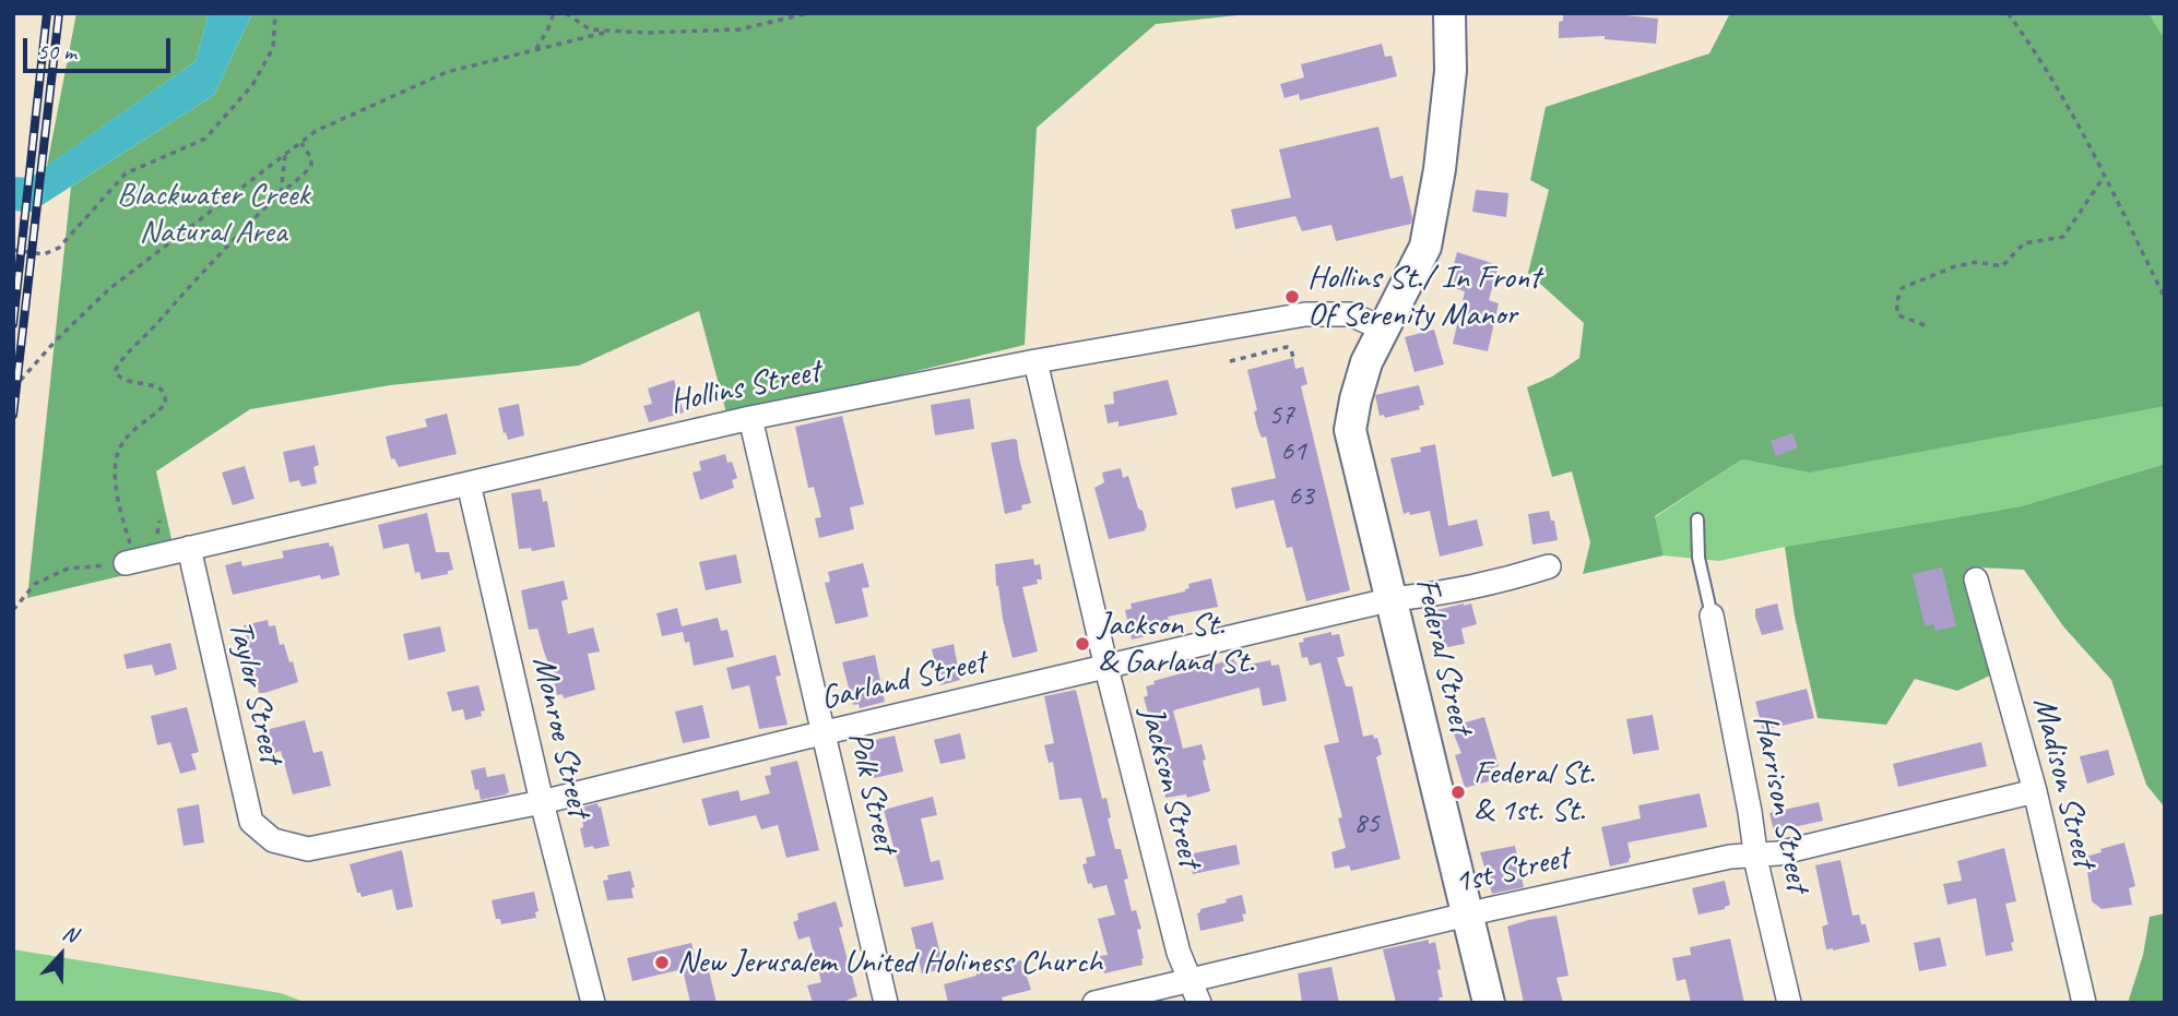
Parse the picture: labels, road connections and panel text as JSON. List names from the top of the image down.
{
  "streets": {
    "street": [
      "Hollins Street",
      "Federal Street",
      "Garland Street",
      "Taylor Street",
      "Monroe Street",
      "Madison Street",
      "Jackson Street",
      "Polk Street",
      "Harrison Street",
      "1st Street"
    ]
  },
  "crossings": [
    ["Hollins Street", "Federal Street"],
    ["Hollins Street", "Taylor Street"],
    ["Hollins Street", "Monroe Street"],
    ["Hollins Street", "Jackson Street"],
    ["Hollins Street", "Polk Street"],
    ["Federal Street", "Garland Street"],
    ["Federal Street", "1st Street"],
    ["Garland Street", "Taylor Street"],
    ["Garland Street", "Monroe Street"],
    ["Garland Street", "Jackson Street"],
    ["Garland Street", "Polk Street"],
    ["Madison Street", "1st Street"],
    ["Jackson Street", "1st Street"],
    ["Harrison Street", "1st Street"]
  ],
  "parks": ["Blackwater Creek Natural Area"],
  "places": [
    "Hollins St./ In Front Of Serenity Manor",
    "Jackson St. & Garland St.",
    "Federal St. & 1st. St.",
    "New Jerusalem United Holiness Church"
  ],
  "house_numbers": [
    "57",
    "61",
    "63",
    "85"
  ],
  "scale_bar": "50 m",
  "north": "top"
}
